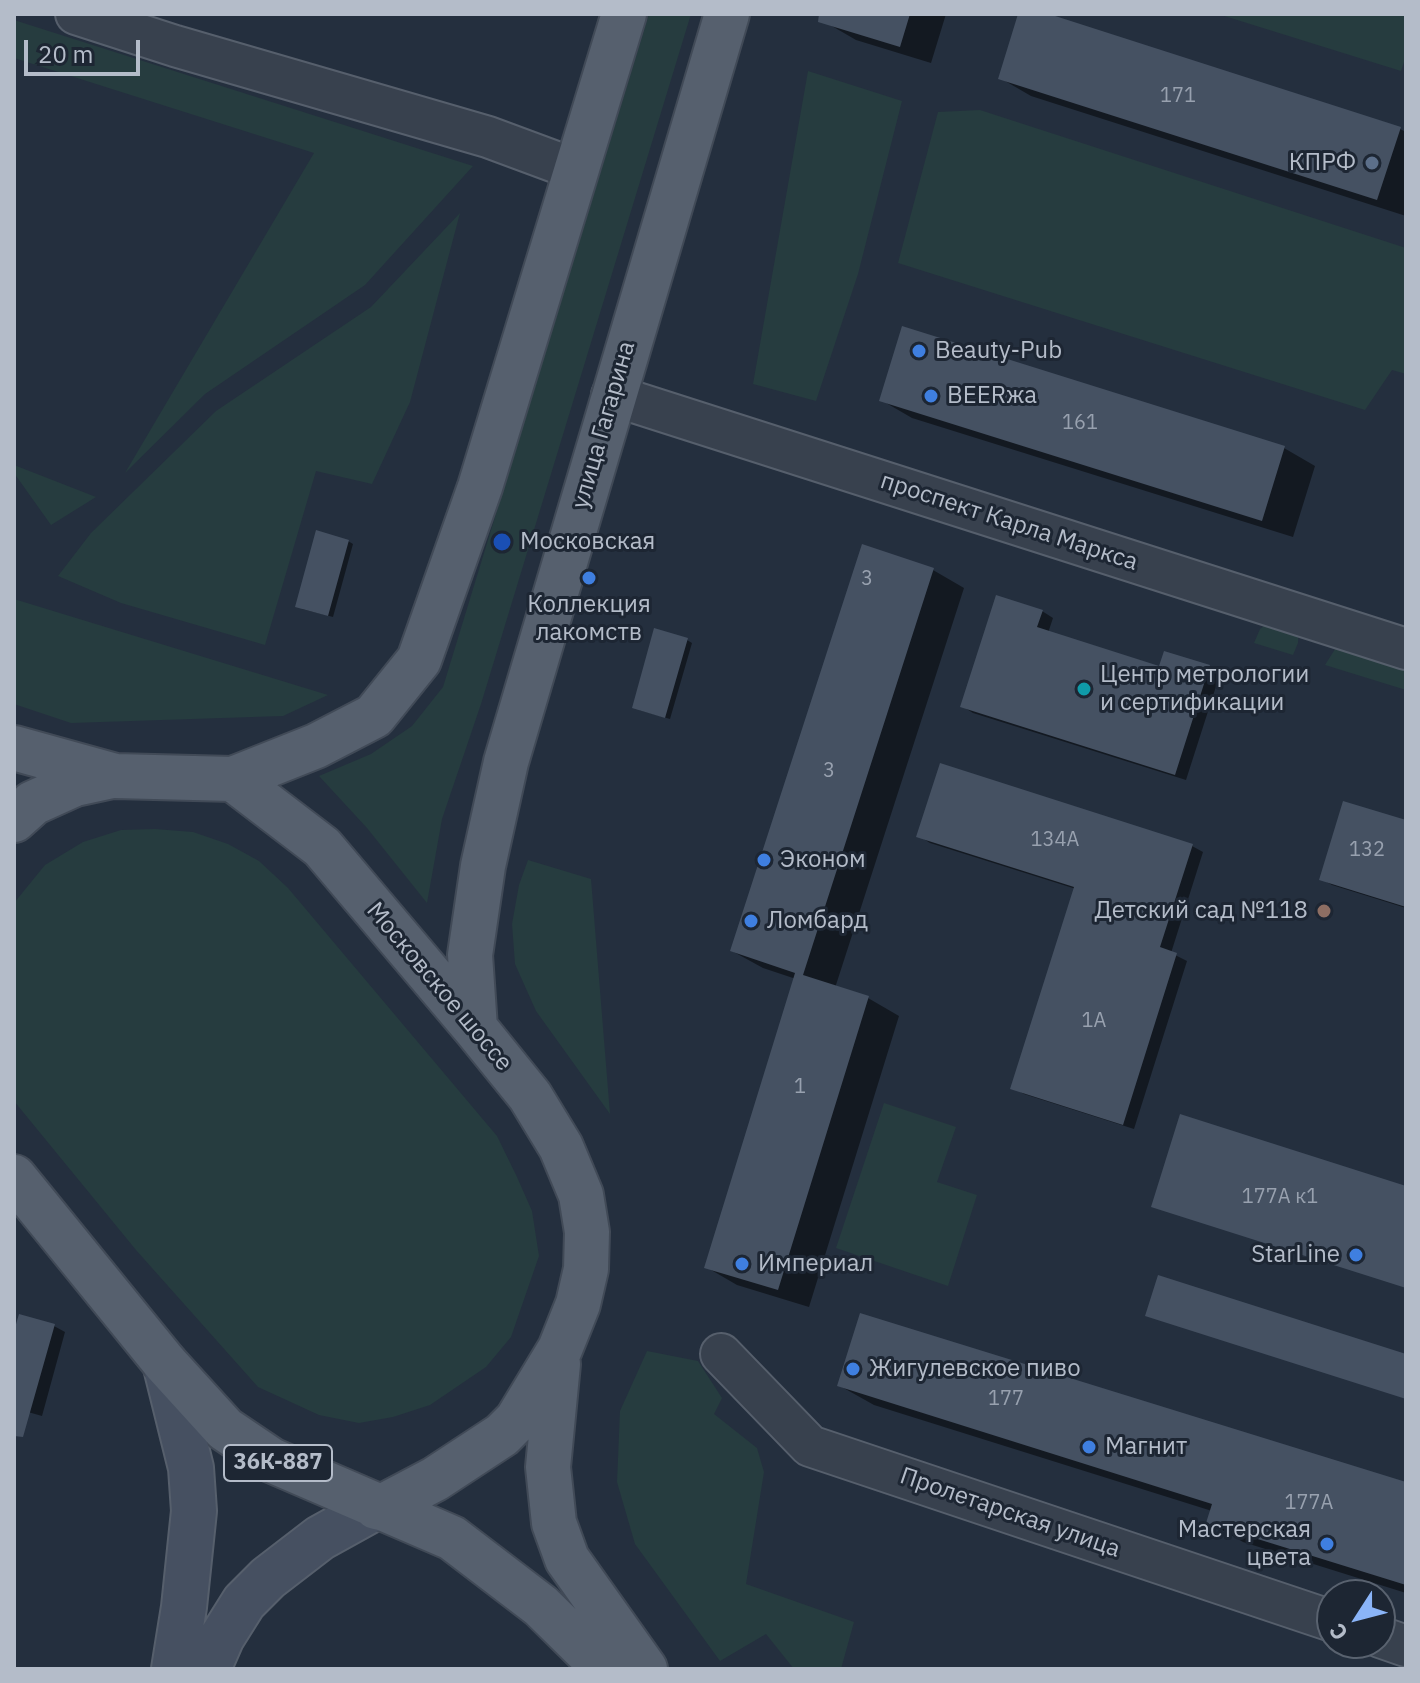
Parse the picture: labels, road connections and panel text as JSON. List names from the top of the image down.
{
  "streets": {
    "main road": ["улица Гагарина", "Московское шоссе", "36К-887"],
    "street": ["проспект Карла Маркса", "Пролетарская улица"]
  },
  "crossings": [
    ["улица Гагарина", "проспект Карла Маркса"],
    ["улица Гагарина", "Московское шоссе"],
    ["Московское шоссе", "36К-887"]
  ],
  "places": [
    "КПРФ",
    "Beauty-Pub",
    "BEERжа",
    "Московская",
    "Коллекция лакомств",
    "Центр метрологии и сертификации",
    "Эконом",
    "Детский сад №118",
    "Ломбард",
    "StarLine",
    "Империал",
    "Жигулевское пиво",
    "Магнит",
    "Мастерская цвета"
  ],
  "house_numbers": [
    "171",
    "161",
    "3",
    "3",
    "134А",
    "132",
    "1А",
    "1",
    "177А к1",
    "177",
    "177А"
  ],
  "scale_bar": "20 m",
  "north": "bottom left"
}
